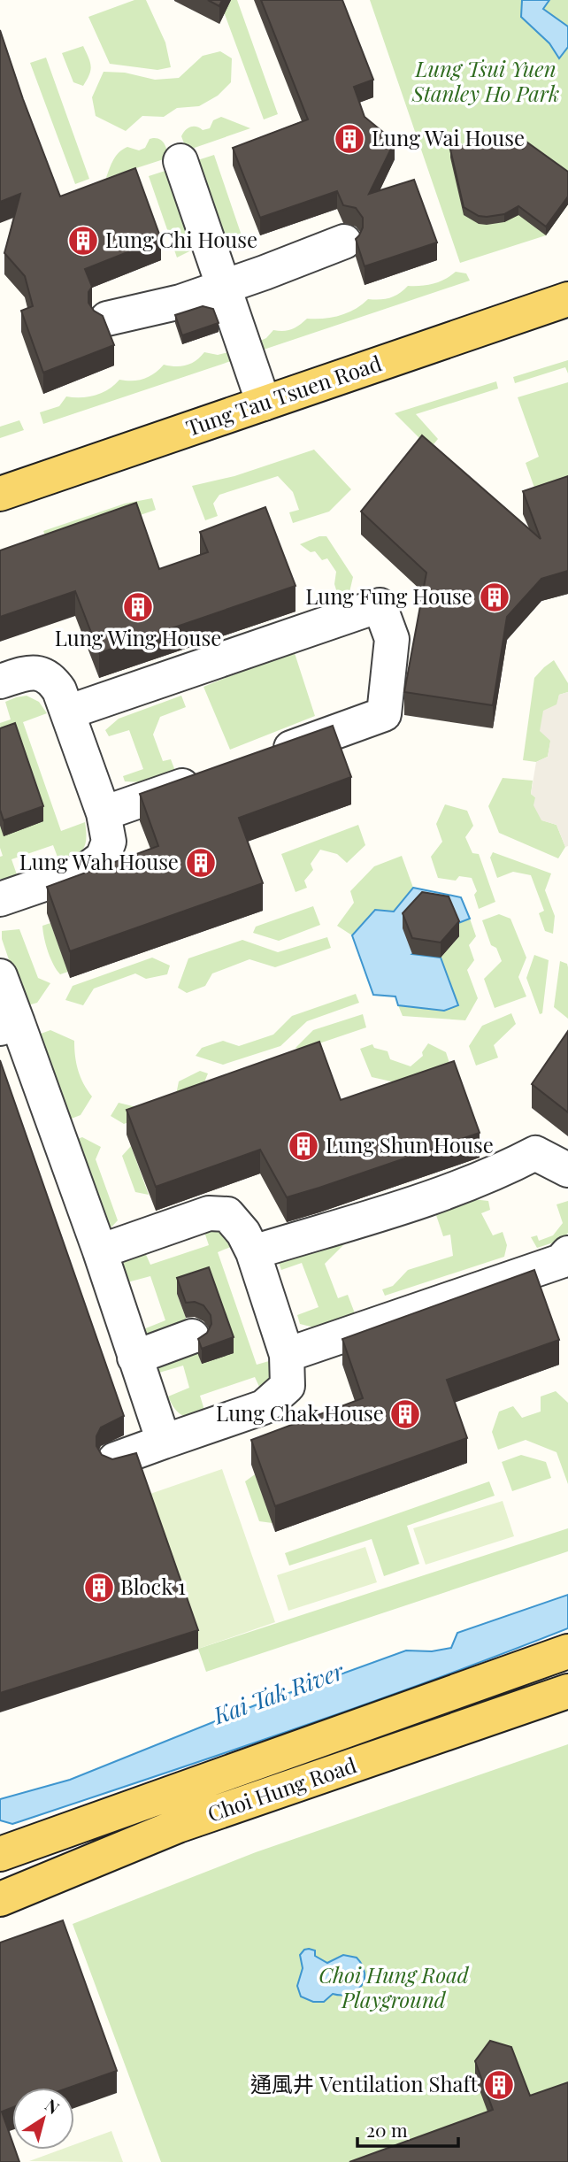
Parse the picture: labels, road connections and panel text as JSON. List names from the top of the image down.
{
  "streets": {
    "main road": ["Tung Tau Tsuen Road", "Choi Hung Road"]
  },
  "water": ["Kai Tak River"],
  "parks": ["Lung Tsui Yuen Stanley Ho Park", "Choi Hung Road Playground"],
  "places": {
    "building": [
      "Lung Wai House",
      "Lung Chi House",
      "Lung Fung House",
      "Lung Wing House",
      "Lung Wah House",
      "Lung Shun House",
      "Lung Chak House",
      "Block 1",
      "通風井 Ventilation Shaft"
    ]
  },
  "scale_bar": "20 m",
  "north": "top right"
}
